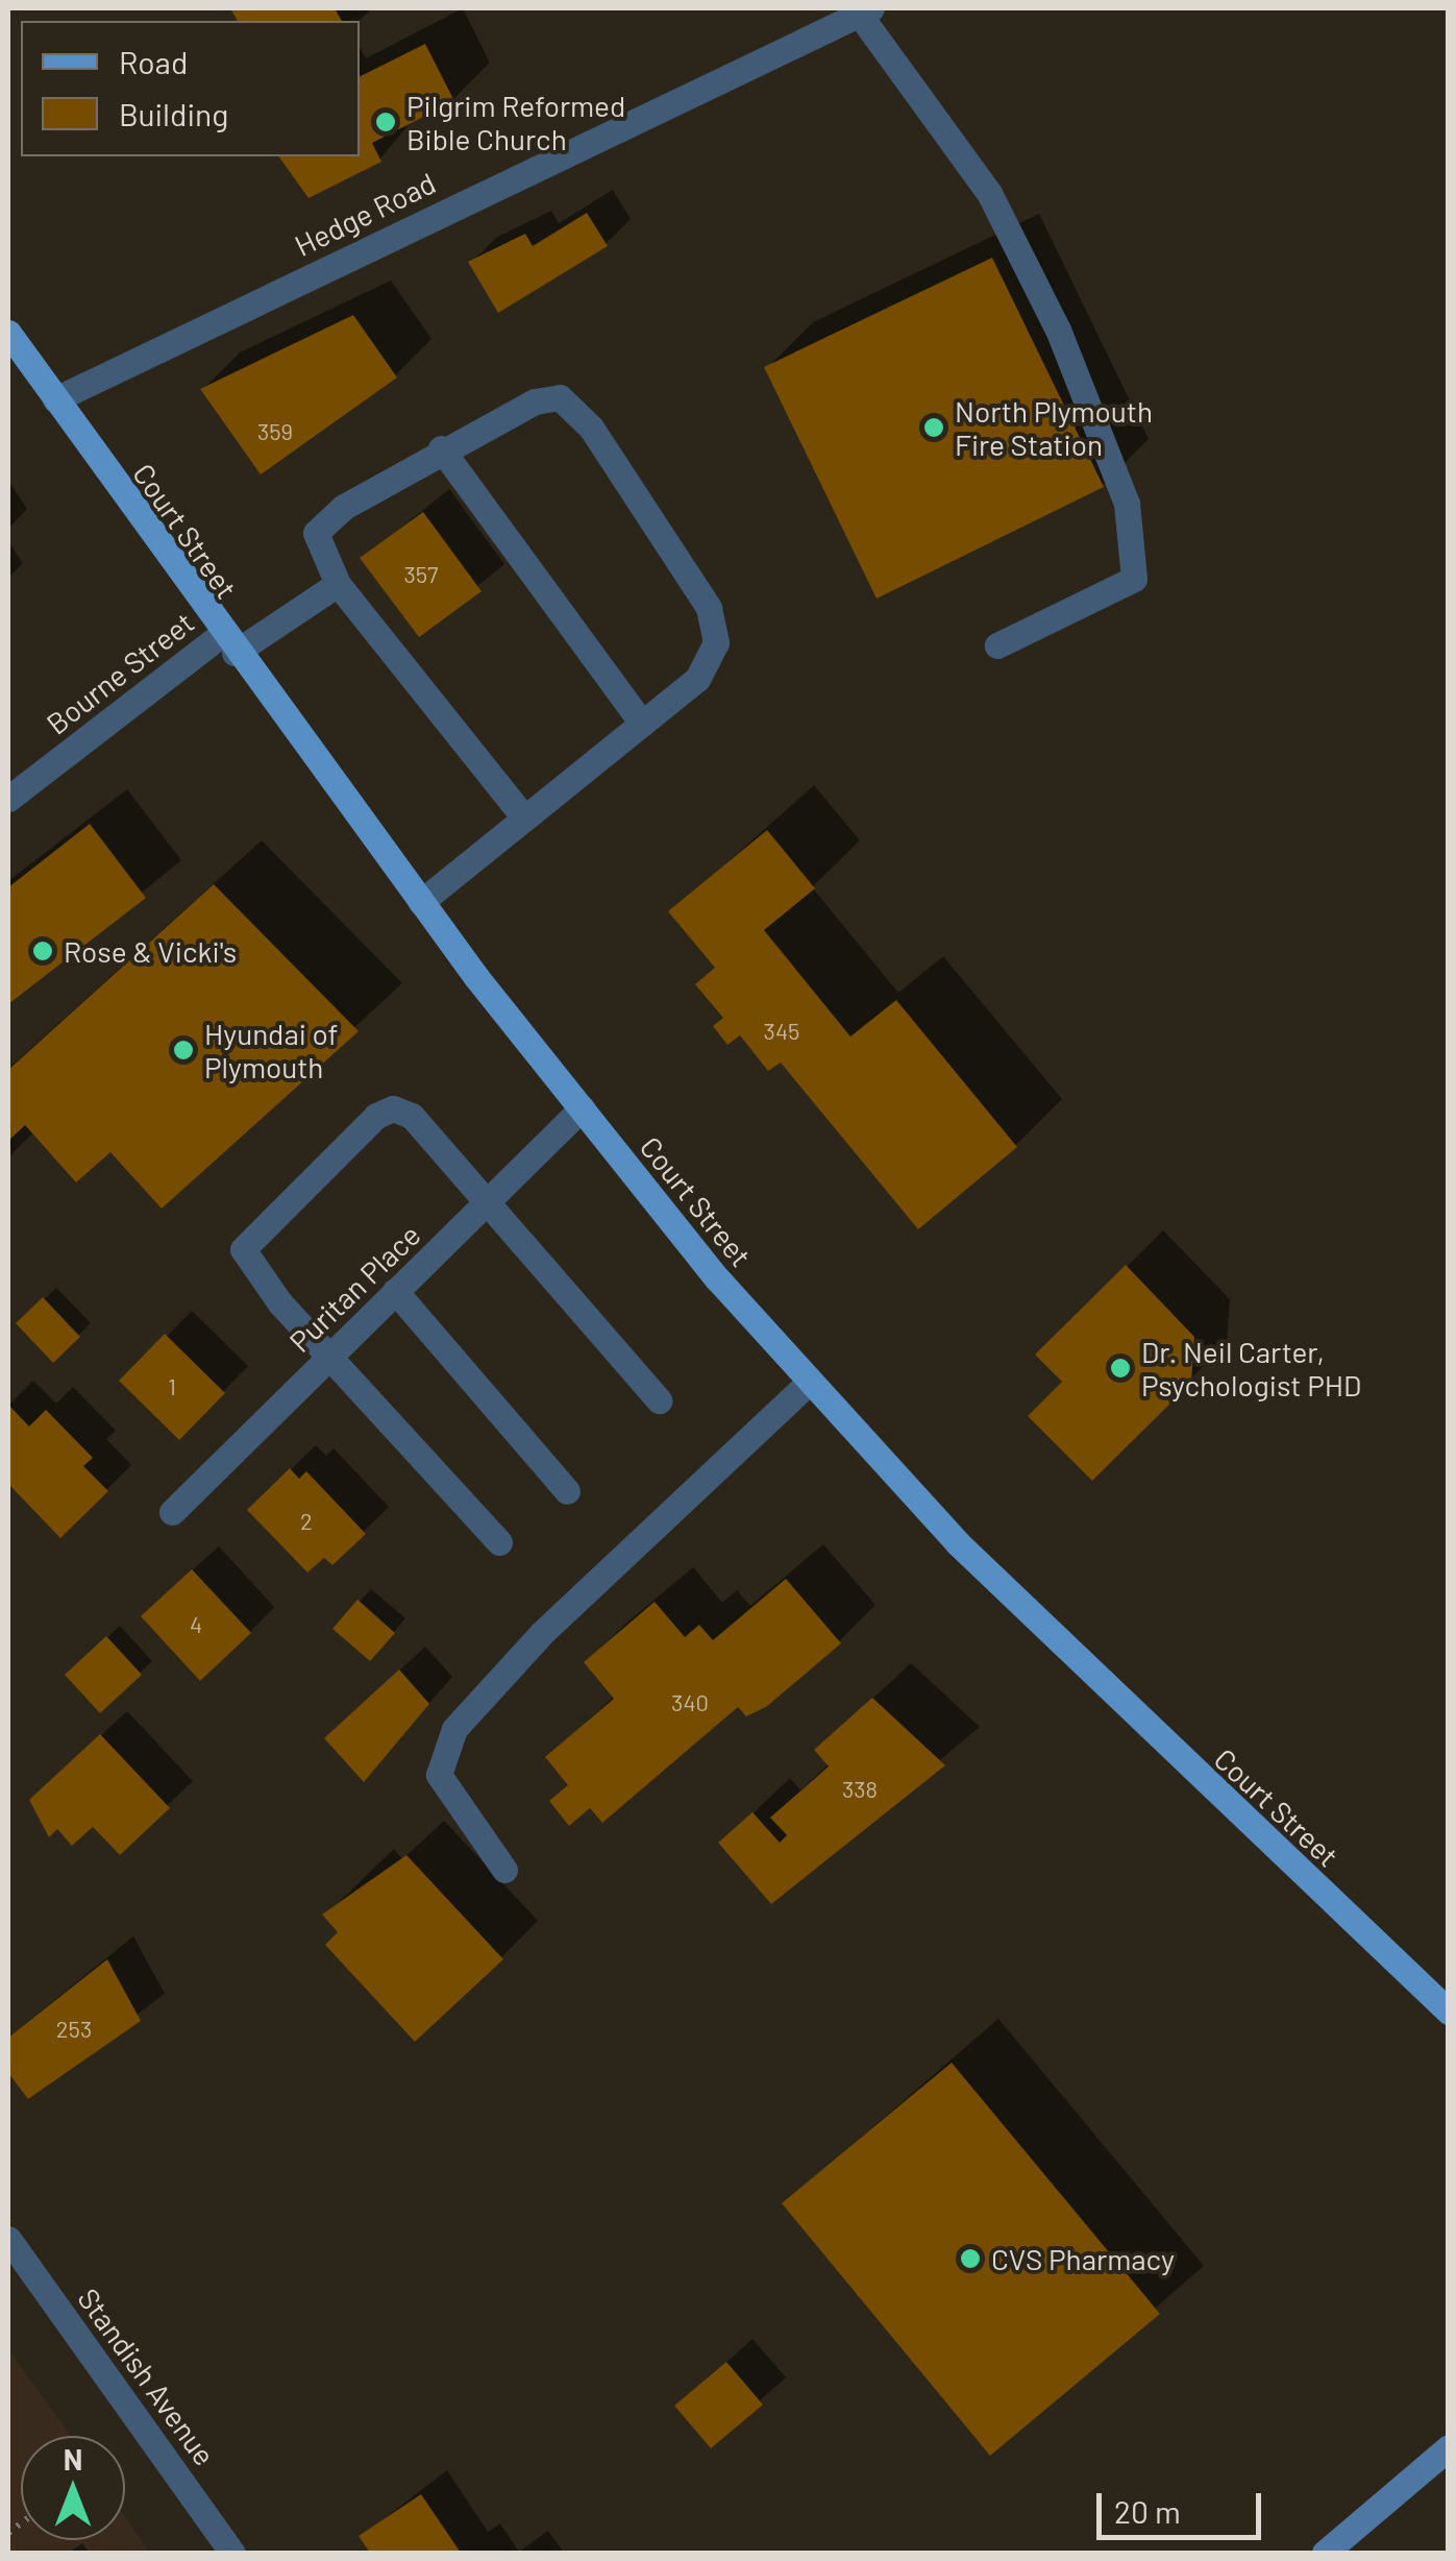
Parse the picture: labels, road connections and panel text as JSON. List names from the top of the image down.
{
  "streets": {
    "main road": ["Court Street"],
    "street": [
      "Hedge Road",
      "Bourne Street",
      "Puritan Place",
      "Standish Avenue"
    ]
  },
  "crossings": [
    ["Hedge Road", "Court Street"],
    ["Court Street", "Bourne Street"],
    ["Court Street", "Puritan Place"]
  ],
  "places": [
    "Pilgrim Reformed Bible Church",
    "North Plymouth Fire Station",
    "Rose & Vicki's",
    "Hyundai of Plymouth",
    "Dr. Neil Carter, Psychologist PHD",
    "CVS Pharmacy"
  ],
  "house_numbers": [
    "359",
    "357",
    "345",
    "1",
    "2",
    "4",
    "340",
    "338",
    "253"
  ],
  "legend": ["Road", "Building"],
  "scale_bar": "20 m",
  "north": "top"
}
